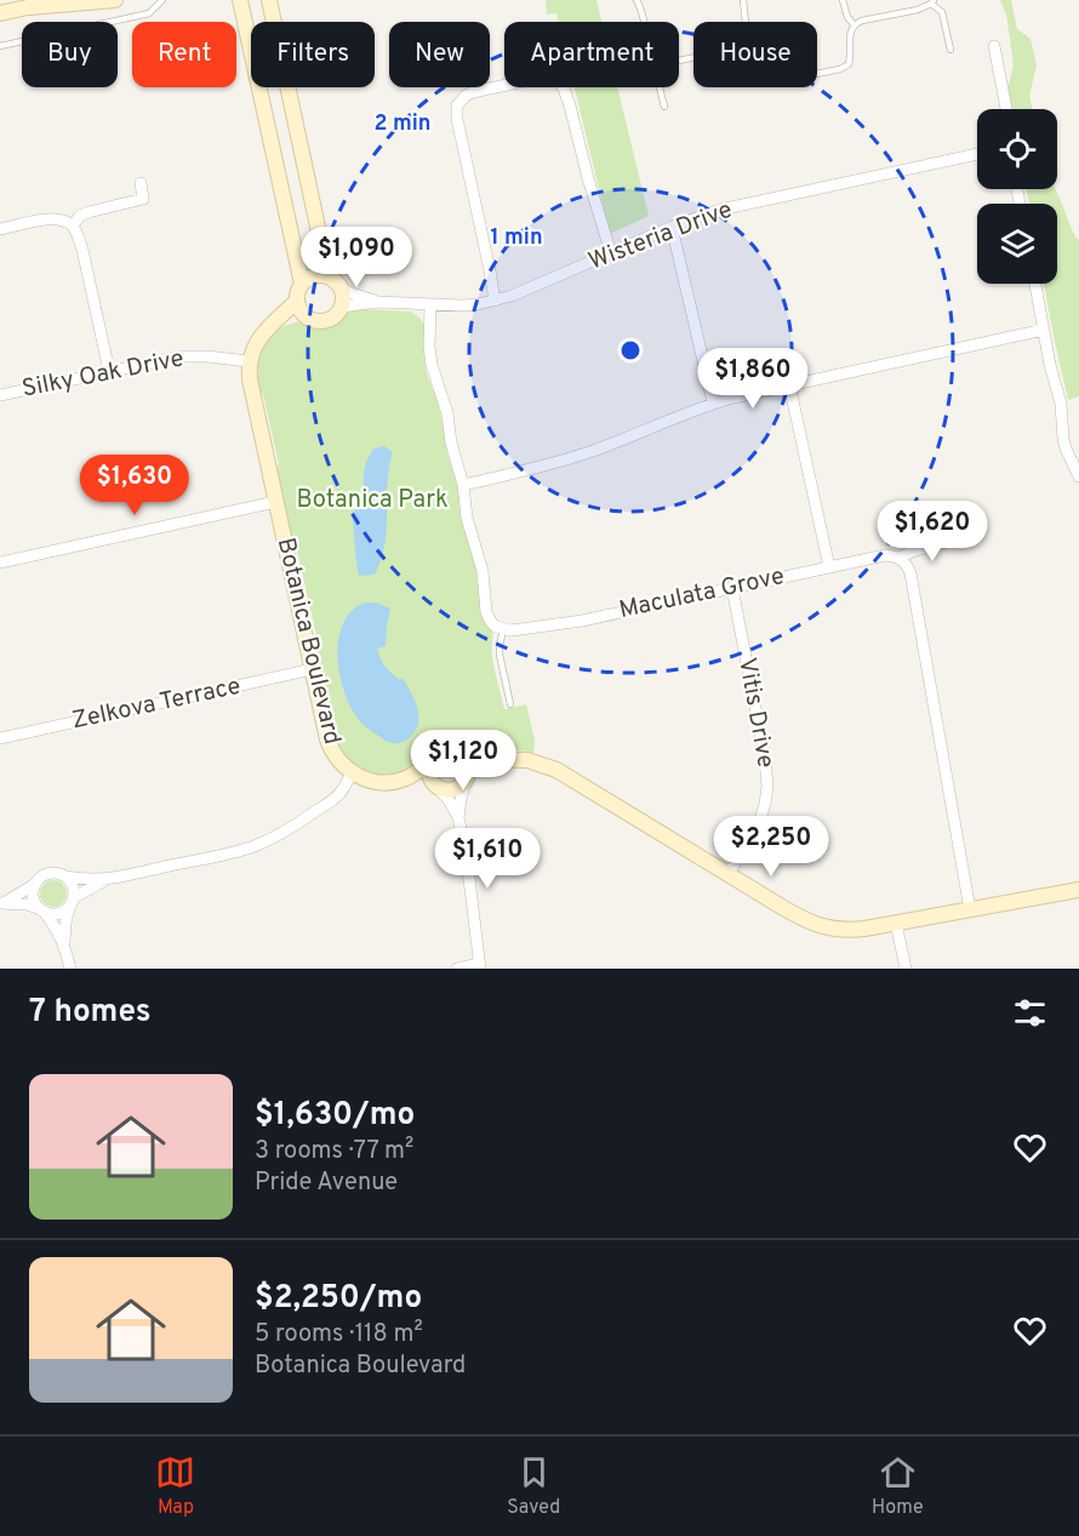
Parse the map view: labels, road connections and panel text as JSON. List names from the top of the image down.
{
  "streets": {
    "street": [
      "Wisteria Drive",
      "Silky Oak Drive",
      "Maculata Grove",
      "Botanica Boulevard",
      "Zelkova Terrace",
      "Vitis Drive"
    ]
  },
  "crossings": [
    ["Silky Oak Drive", "Botanica Boulevard"],
    ["Maculata Grove", "Vitis Drive"],
    ["Botanica Boulevard", "Zelkova Terrace"]
  ],
  "parks": ["Botanica Park"],
  "page": {
    "chip": [
      "Buy",
      "Rent",
      "Filters",
      "New",
      "Apartment",
      "House"
    ],
    "price": [
      "$1,090",
      "$1,860",
      "$1,630",
      "$1,620",
      "$1,120",
      "$2,250",
      "$1,610"
    ],
    "heading": "7 homes",
    "list": [
      {
        "name": "$1,630/mo",
        "note": "3 rooms · 77 m² · Pride Avenue"
      },
      {
        "name": "$2,250/mo",
        "note": "5 rooms · 118 m² · Botanica Boulevard"
      }
    ],
    "tabs": ["Map", "Saved", "Home"]
  },
  "rings": ["2 min", "1 min"]
}
